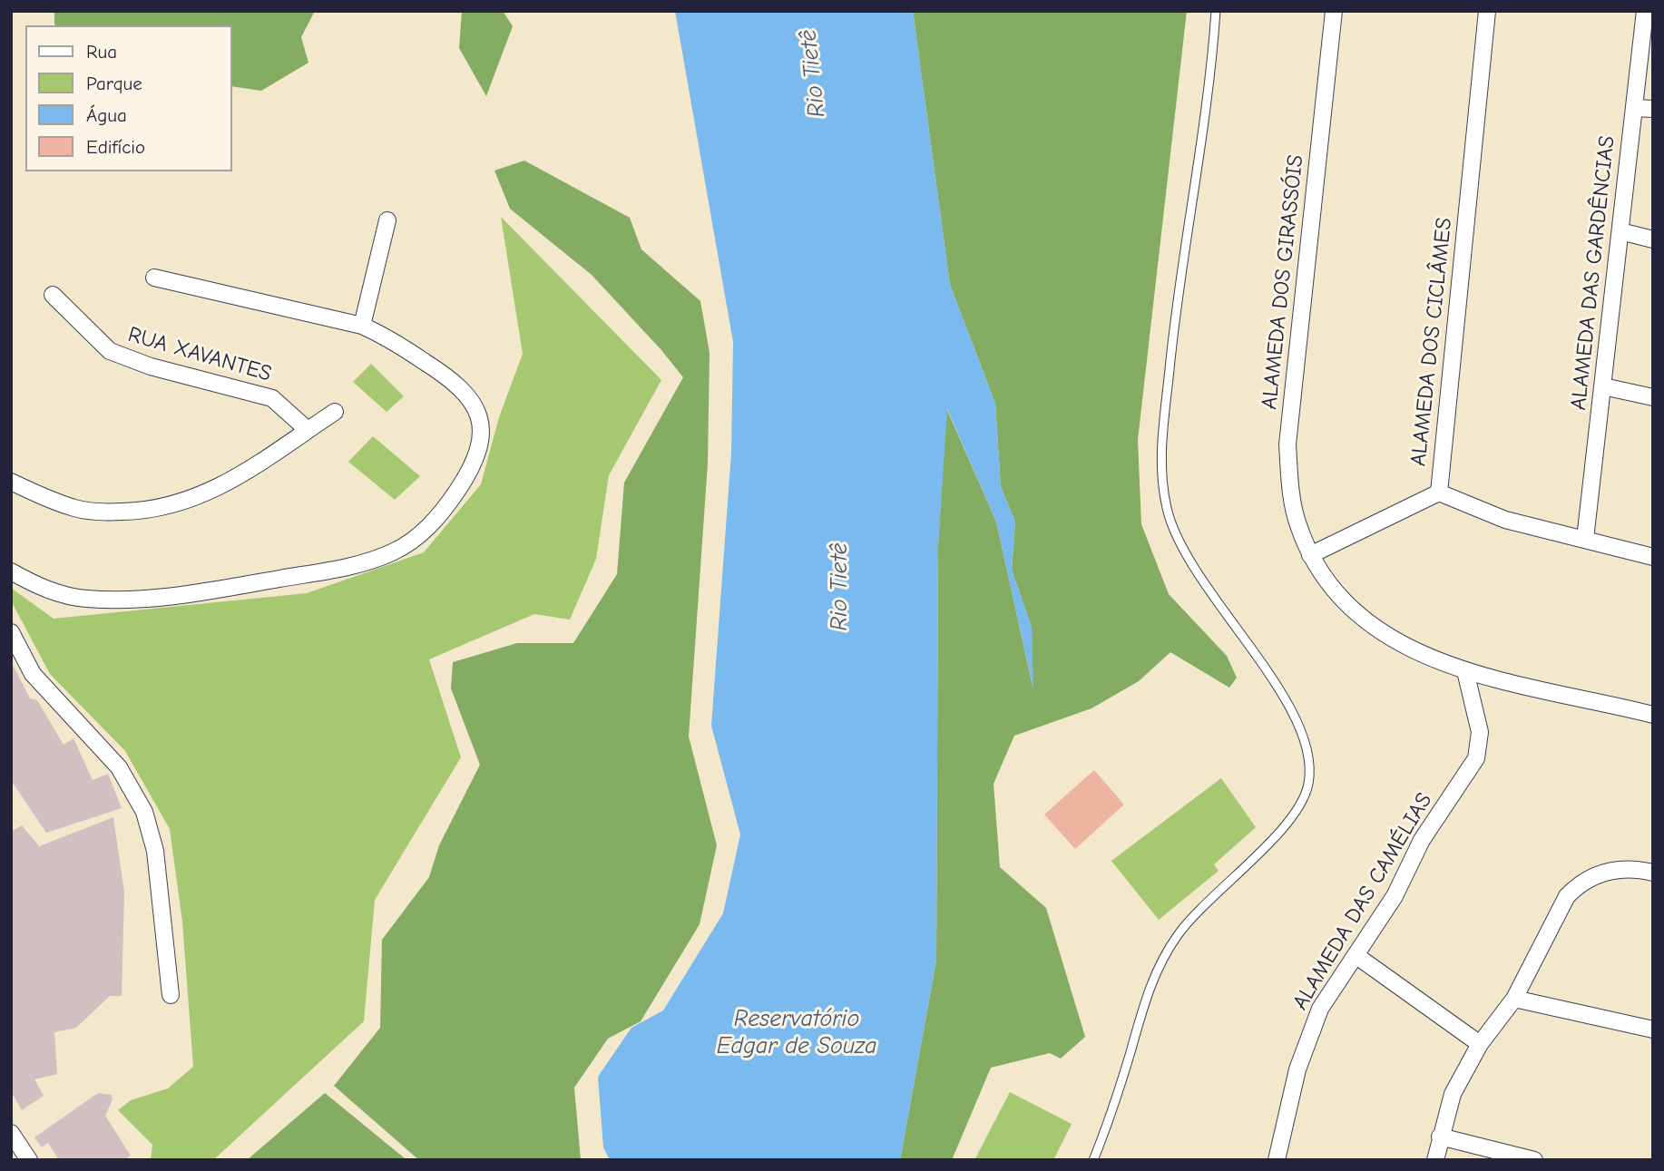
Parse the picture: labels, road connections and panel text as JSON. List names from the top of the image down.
{
  "streets": {
    "street": [
      "ALAMEDA DAS GARDÊNCIAS",
      "ALAMEDA DOS GIRASSÓIS",
      "ALAMEDA DOS CICLÂMES",
      "RUA XAVANTES",
      "ALAMEDA DAS CAMÉLIAS"
    ]
  },
  "crossings": [
    ["ALAMEDA DAS GARDÊNCIAS", "ALAMEDA DOS CICLÂMES"],
    ["ALAMEDA DOS GIRASSÓIS", "ALAMEDA DAS CAMÉLIAS"]
  ],
  "water": ["Rio Tietê", "Reservatório Edgar de Souza"],
  "legend": [
    "Rua",
    "Parque",
    "Água",
    "Edifício"
  ]
}
